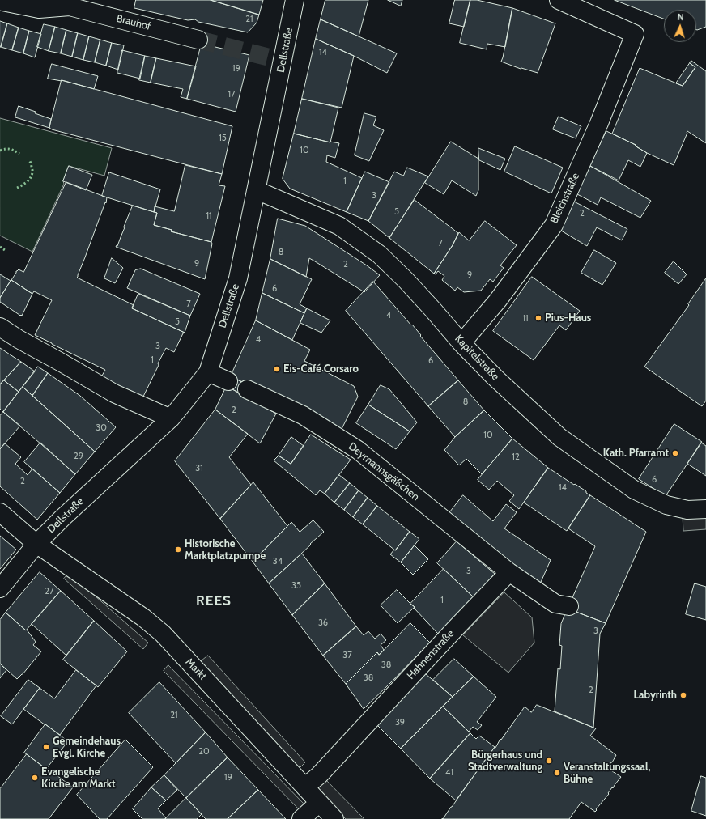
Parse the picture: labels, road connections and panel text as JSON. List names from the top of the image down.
{
  "streets": {
    "street": [
      "Brauhof",
      "Dellstraße",
      "Bleichstraße",
      "Kapitelstraße",
      "Deymannsgäßchen",
      "Hahnenstraße",
      "Markt"
    ]
  },
  "crossings": [
    ["Dellstraße", "Kapitelstraße"],
    ["Dellstraße", "Markt"],
    ["Bleichstraße", "Kapitelstraße"],
    ["Deymannsgäßchen", "Hahnenstraße"],
    ["Hahnenstraße", "Markt"]
  ],
  "districts": ["REES"],
  "places": [
    "Pius-Haus",
    "Eis-Café Corsaro",
    "Kath. Pfarramt",
    "Historische Marktplatzpumpe",
    "Labyrinth",
    "Gemeindehaus Evgl. Kirche",
    "Bürgerhaus und Stadtverwaltung",
    "Veranstaltungssaal, Bühne",
    "Evangelische Kirche am Markt"
  ],
  "house_numbers": [
    "21",
    "14",
    "19",
    "17",
    "15",
    "10",
    "1",
    "3",
    "5",
    "2",
    "11",
    "7",
    "8",
    "9",
    "2",
    "9",
    "6",
    "7",
    "4",
    "11",
    "5",
    "4",
    "3",
    "1",
    "6",
    "8",
    "2",
    "30",
    "10",
    "29",
    "12",
    "31",
    "6",
    "2",
    "14",
    "34",
    "3",
    "35",
    "27",
    "1",
    "36",
    "3",
    "37",
    "38",
    "38",
    "2",
    "21",
    "39",
    "20",
    "41",
    "19"
  ],
  "north": "top"
}
